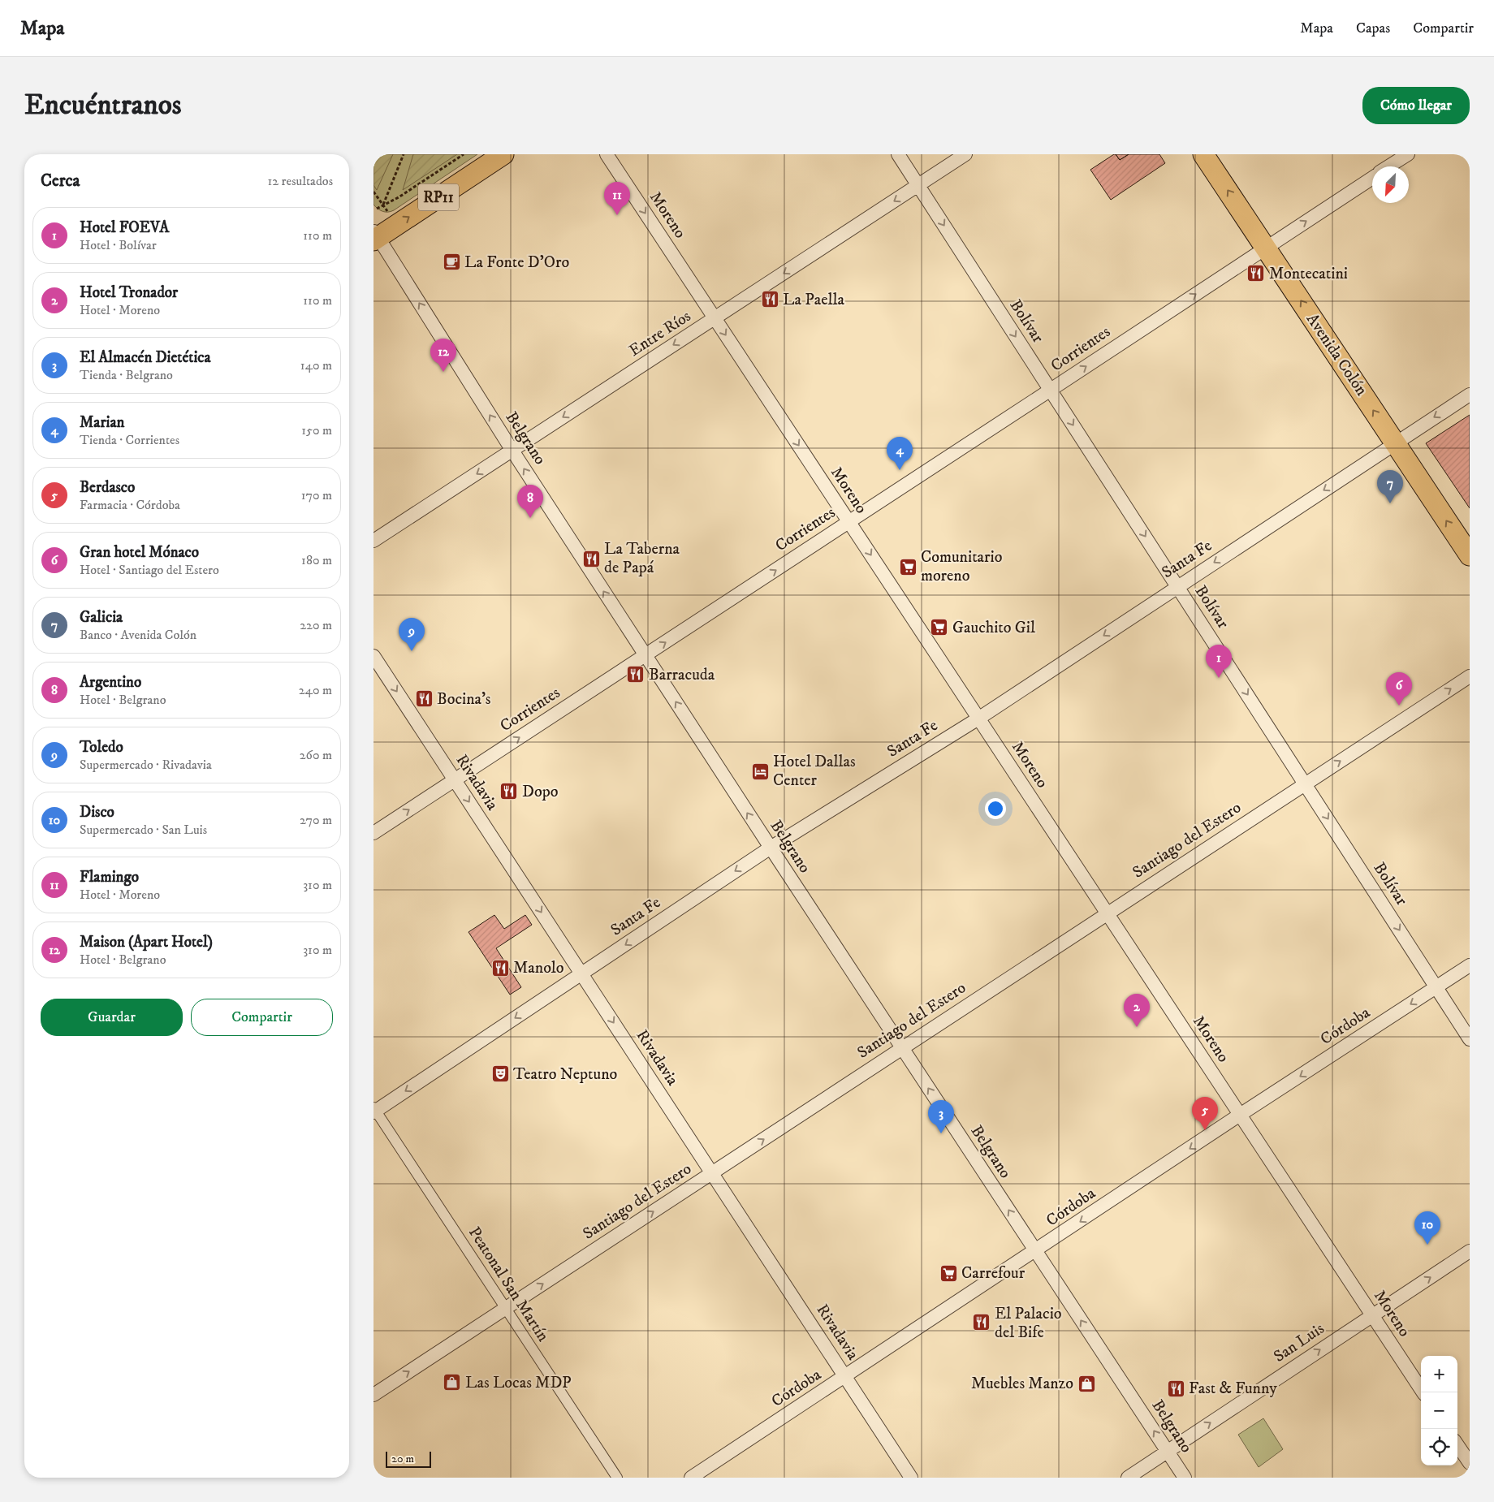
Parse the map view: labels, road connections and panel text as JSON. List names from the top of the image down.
{
  "streets": {
    "main road": ["RP11", "Avenida Colón"],
    "street": [
      "Moreno",
      "Bolívar",
      "Entre Ríos",
      "Corrientes",
      "Belgrano",
      "Santa Fe",
      "Rivadavia",
      "Santiago del Estero",
      "Córdoba",
      "Peatonal San Martín",
      "San Luis"
    ]
  },
  "crossings": [
    ["RP11", "Belgrano"],
    ["Moreno", "Entre Ríos"],
    ["Moreno", "Corrientes"],
    ["Moreno", "Santa Fe"],
    ["Moreno", "Santiago del Estero"],
    ["Moreno", "Córdoba"],
    ["Moreno", "San Luis"],
    ["Bolívar", "Entre Ríos"],
    ["Bolívar", "Corrientes"],
    ["Bolívar", "Santa Fe"],
    ["Bolívar", "Santiago del Estero"],
    ["Bolívar", "Córdoba"],
    ["Entre Ríos", "Belgrano"],
    ["Corrientes", "Avenida Colón"],
    ["Corrientes", "Belgrano"],
    ["Corrientes", "Rivadavia"],
    ["Avenida Colón", "Santa Fe"],
    ["Belgrano", "Santa Fe"],
    ["Belgrano", "Santiago del Estero"],
    ["Belgrano", "Córdoba"],
    ["Belgrano", "San Luis"],
    ["Santa Fe", "Rivadavia"],
    ["Santa Fe", "Peatonal San Martín"],
    ["Rivadavia", "Santiago del Estero"],
    ["Rivadavia", "Córdoba"],
    ["Santiago del Estero", "Peatonal San Martín"]
  ],
  "one_way": [
    "Moreno",
    "Bolívar",
    "Entre Ríos",
    "Corrientes",
    "Avenida Colón",
    "Belgrano",
    "Santa Fe",
    "Rivadavia",
    "Santiago del Estero",
    "Córdoba",
    "San Luis"
  ],
  "places": {
    "cafe": ["La Fonte D'Oro"],
    "restaurant": [
      "Montecatini",
      "La Paella",
      "La Taberna de Papá",
      "Barracuda",
      "Bocina's",
      "Dopo",
      "Manolo",
      "El Palacio del Bife",
      "Fast & Funny"
    ],
    "supermarket": ["Comunitario moreno", "Gauchito Gil", "Carrefour"],
    "hotel": ["Hotel Dallas Center"],
    "theatre": ["Teatro Neptuno"],
    "shop": ["Las Locas MDP", "Muebles Manzo"]
  },
  "scale_bar": "20 m",
  "north": "bottom left",
  "page": {
    "header": "Mapa",
    "nav": ["Mapa", "Capas", "Compartir"],
    "buttons": [
      "Cómo llegar",
      ["Guardar", "Compartir"]
    ],
    "title": "Encuéntranos",
    "heading": ["Cerca", "12 resultados"],
    "pins": [
      "11",
      "12",
      "4",
      "7",
      "8",
      "9",
      "1",
      "6",
      "2",
      "5",
      "3",
      "10"
    ],
    "list": [
      {
        "mark": "1",
        "name": "Hotel FOEVA",
        "note": "Hotel · Bolívar",
        "value": "110 m"
      },
      {
        "mark": "2",
        "name": "Hotel Tronador",
        "note": "Hotel · Moreno",
        "value": "110 m"
      },
      {
        "mark": "3",
        "name": "El Almacén Dietética",
        "note": "Tienda · Belgrano",
        "value": "140 m"
      },
      {
        "mark": "4",
        "name": "Marian",
        "note": "Tienda · Corrientes",
        "value": "150 m"
      },
      {
        "mark": "5",
        "name": "Berdasco",
        "note": "Farmacia · Córdoba",
        "value": "170 m"
      },
      {
        "mark": "6",
        "name": "Gran hotel Mónaco",
        "note": "Hotel · Santiago del Estero",
        "value": "180 m"
      },
      {
        "mark": "7",
        "name": "Galicia",
        "note": "Banco · Avenida Colón",
        "value": "220 m"
      },
      {
        "mark": "8",
        "name": "Argentino",
        "note": "Hotel · Belgrano",
        "value": "240 m"
      },
      {
        "mark": "9",
        "name": "Toledo",
        "note": "Supermercado · Rivadavia",
        "value": "260 m"
      },
      {
        "mark": "10",
        "name": "Disco",
        "note": "Supermercado · San Luis",
        "value": "270 m"
      },
      {
        "mark": "11",
        "name": "Flamingo",
        "note": "Hotel · Moreno",
        "value": "310 m"
      },
      {
        "mark": "12",
        "name": "Maison (Apart Hotel)",
        "note": "Hotel · Belgrano",
        "value": "310 m"
      }
    ],
    "map_buttons": ["+", "−"],
    "scale": "20 m"
  }
}
